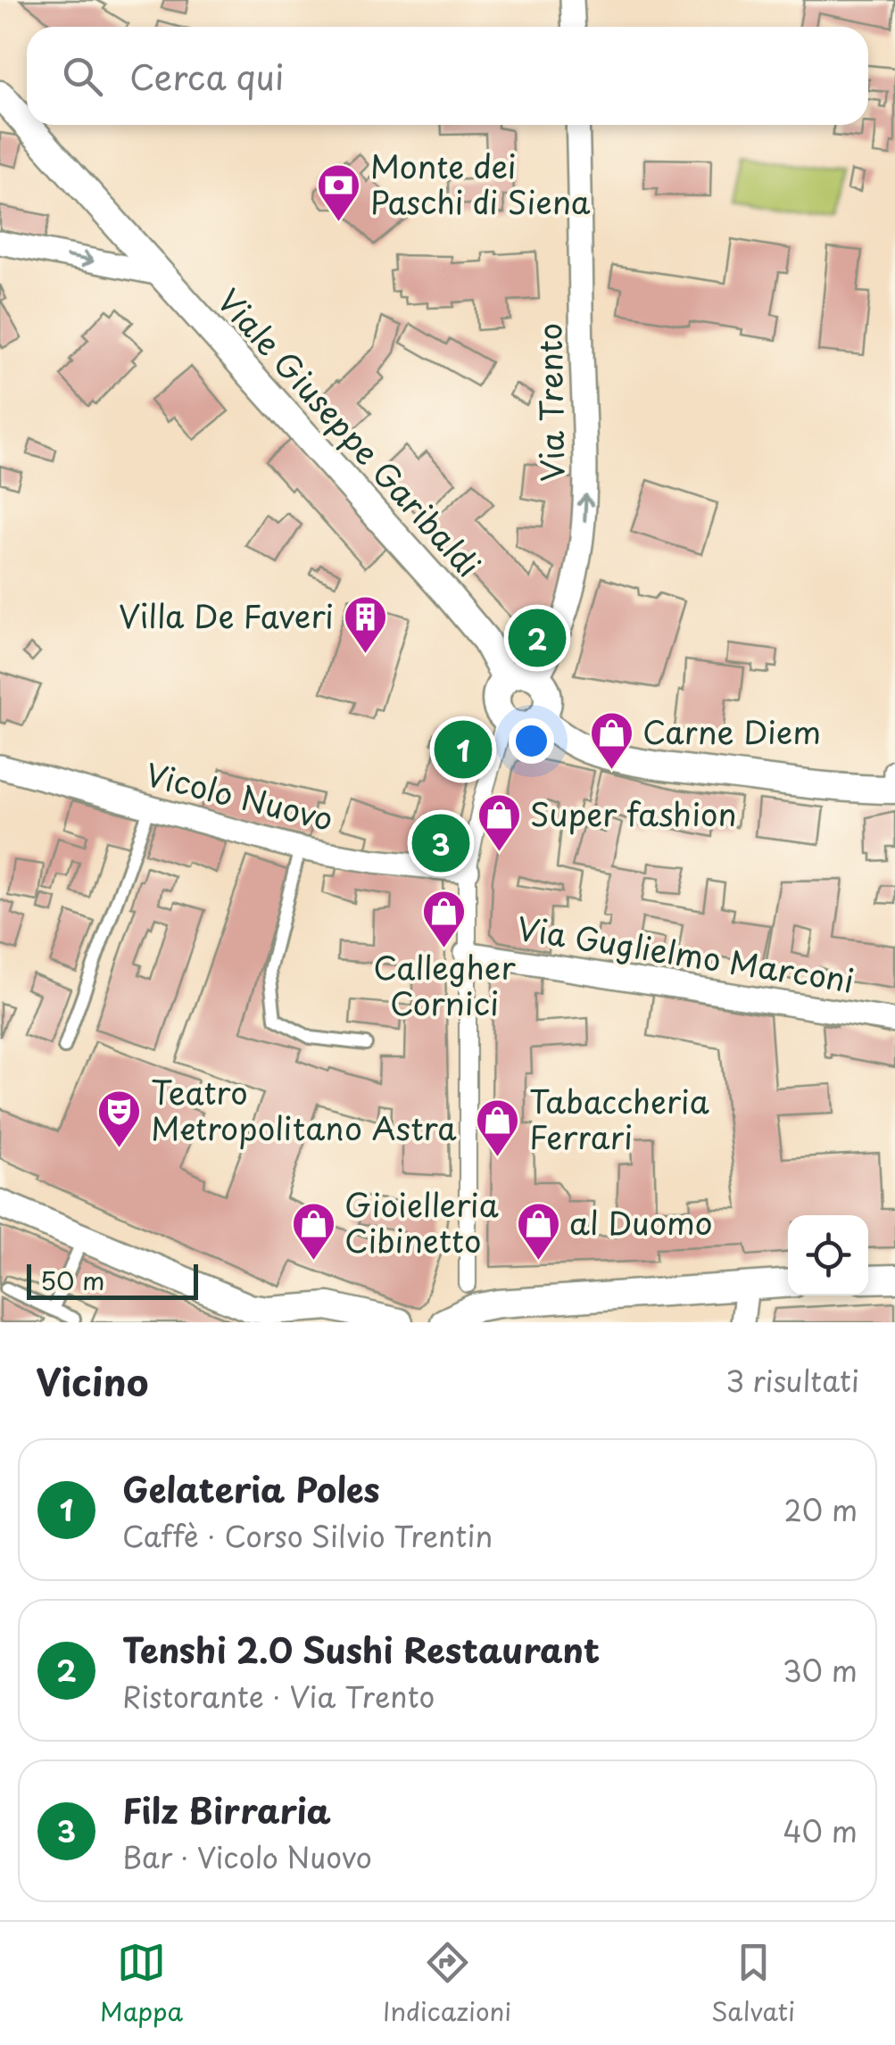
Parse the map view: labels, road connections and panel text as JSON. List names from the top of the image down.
{
  "streets": {
    "street": [
      "Via Trento",
      "Viale Giuseppe Garibaldi",
      "Vicolo Nuovo",
      "Via Guglielmo Marconi"
    ]
  },
  "crossings": [
    ["Via Trento", "Viale Giuseppe Garibaldi"]
  ],
  "one_way": ["Via Trento"],
  "places": {
    "bank": ["Monte dei Paschi di Siena"],
    "building": ["Villa De Faveri"],
    "shop": [
      "Carne Diem",
      "Super fashion",
      "Callegher Cornici",
      "Tabaccheria Ferrari",
      "Gioielleria Cibinetto",
      "al Duomo"
    ],
    "theatre": ["Teatro Metropolitano Astra"]
  },
  "scale_bar": "50 m",
  "page": {
    "search": "Cerca qui",
    "pins": ["2", "1", "3"],
    "scale": "50 m",
    "heading": ["Vicino", "3 risultati"],
    "list": [
      {
        "mark": "1",
        "name": "Gelateria Poles",
        "note": "Caffè · Corso Silvio Trentin",
        "value": "20 m"
      },
      {
        "mark": "2",
        "name": "Tenshi 2.0 Sushi Restaurant",
        "note": "Ristorante · Via Trento",
        "value": "30 m"
      },
      {
        "mark": "3",
        "name": "Filz Birraria",
        "note": "Bar · Vicolo Nuovo",
        "value": "40 m"
      }
    ],
    "nav": ["Mappa", "Indicazioni", "Salvati"]
  }
}
